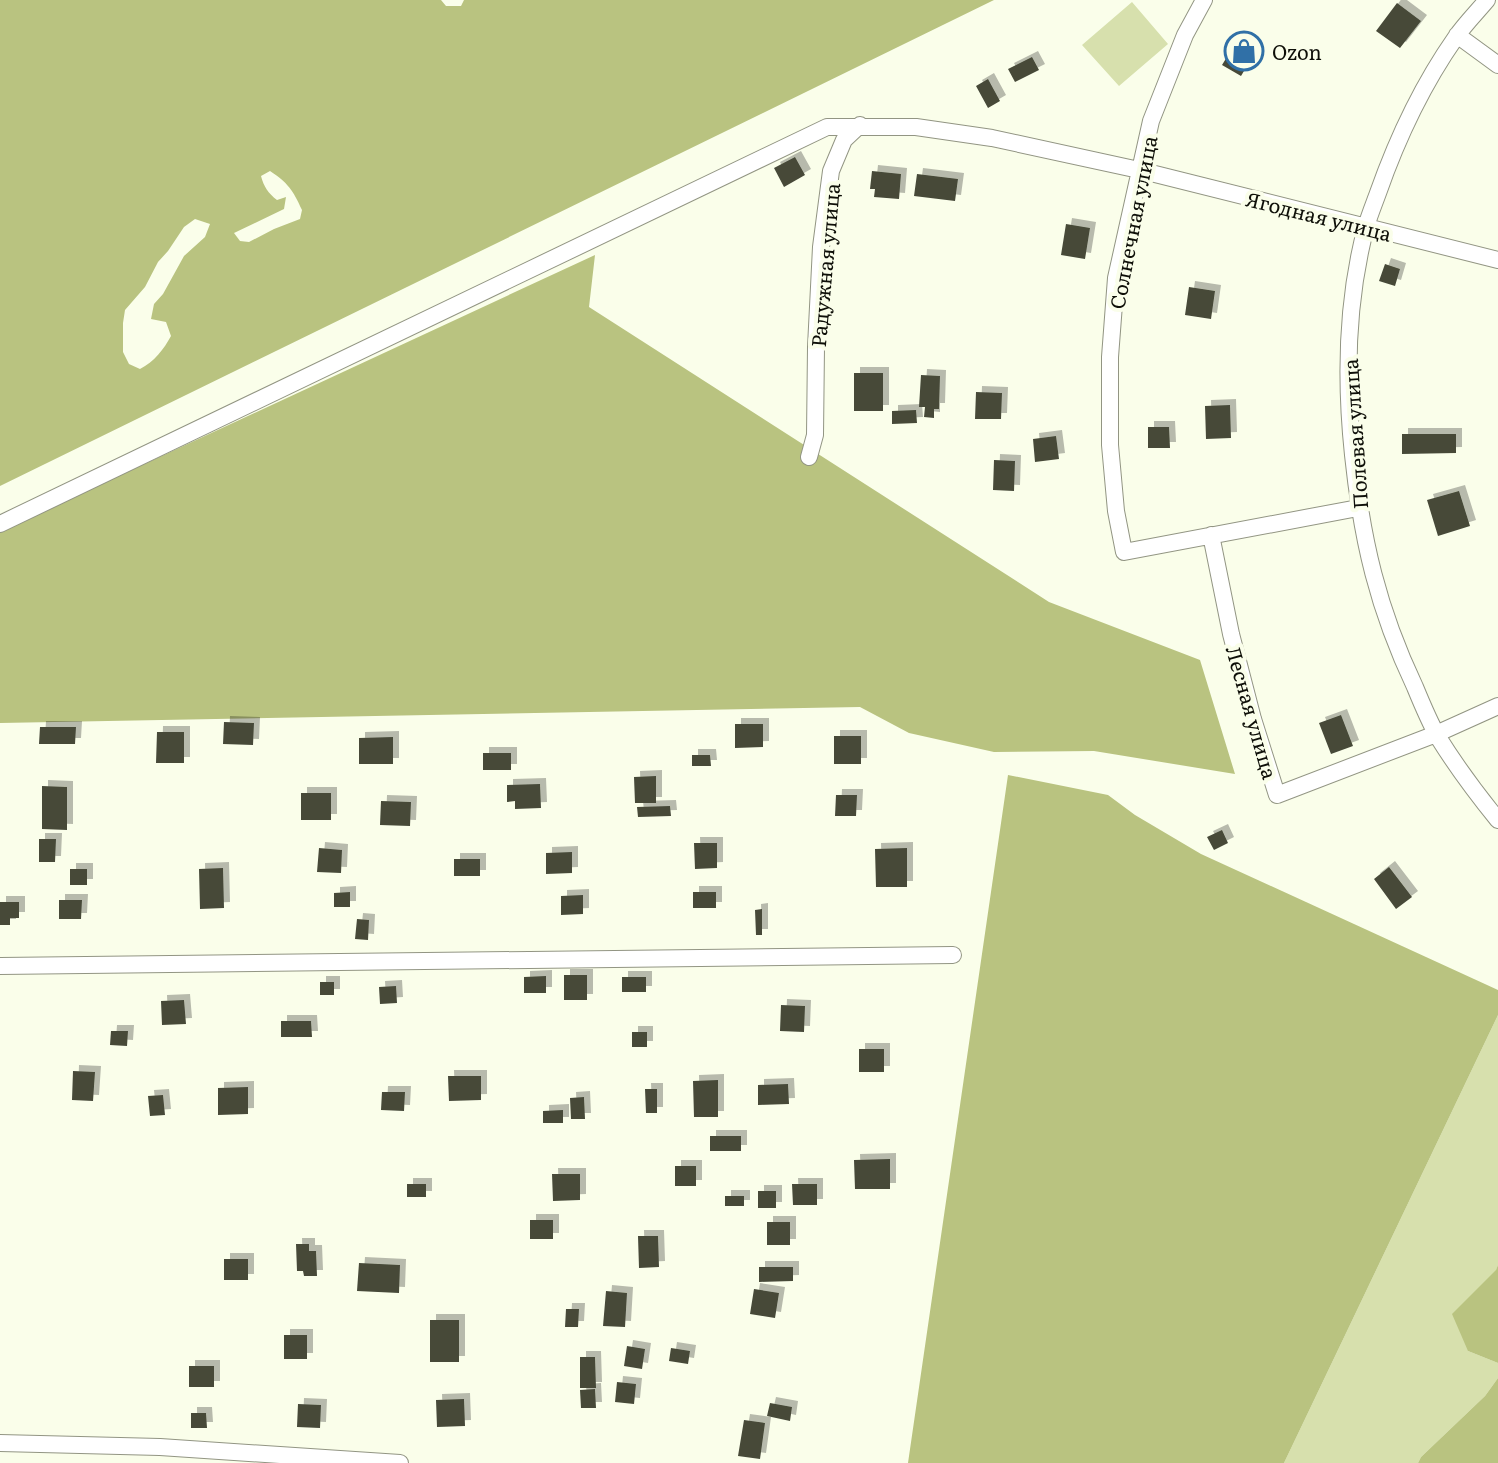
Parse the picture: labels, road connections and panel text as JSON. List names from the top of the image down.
{
  "streets": {
    "street": [
      "Ягодная улица",
      "Солнечная улица",
      "Радужная улица",
      "Полевая улица",
      "Лесная улица"
    ]
  },
  "crossings": [
    ["Ягодная улица", "Солнечная улица"],
    ["Ягодная улица", "Полевая улица"],
    ["Солнечная улица", "Полевая улица"],
    ["Солнечная улица", "Лесная улица"],
    ["Полевая улица", "Лесная улица"]
  ],
  "places": {
    "shop": ["Ozon"]
  }
}
